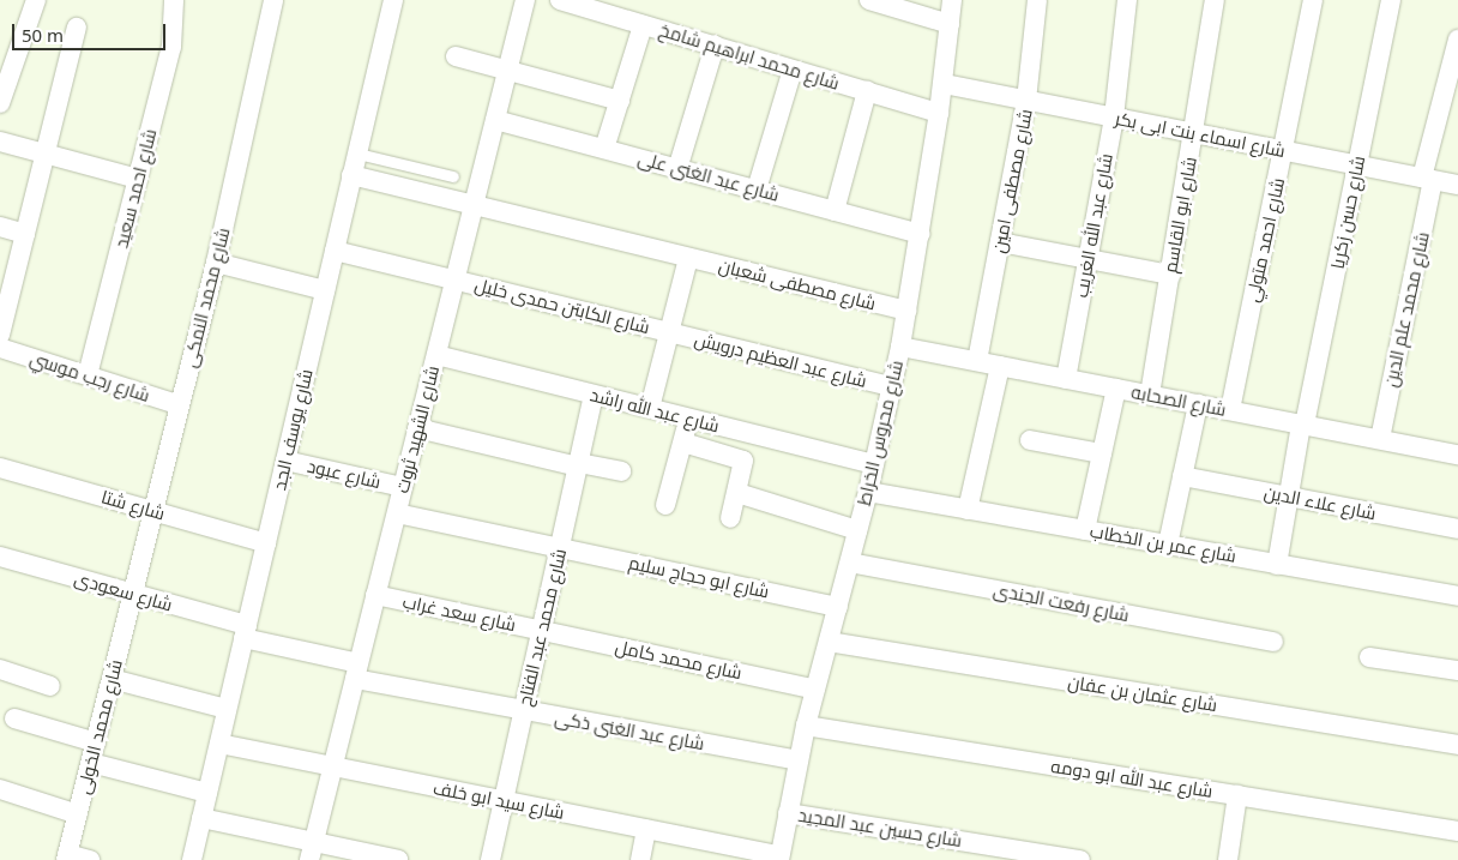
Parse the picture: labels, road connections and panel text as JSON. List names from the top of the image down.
{
  "streets": {
    "street": [
      "شارع محمد ابراهيم شامخ",
      "شارع اسماء بنت ابى بكر",
      "شارع عبد الغنى على",
      "شارع مصطفى امين",
      "شارع احمد سعيد",
      "شارع حسن زكريا",
      "شارع ابو القاسم",
      "شارع عبد الله الغريب",
      "شارع احمد متولي",
      "شارع مصطفى شعبان",
      "شارع محمد النمكى",
      "شارع الكابتن حمدى خليل",
      "شارع محمد علم الدين",
      "شارع عبد العظيم درويش",
      "شارع رجب موسي",
      "شارع الصحابه",
      "شارع عبد الله راشد",
      "شارع يوسف الجد",
      "شارع الشهيد ثروت",
      "شارع محروس الخراط",
      "شارع عبود",
      "شارع علاء الدين",
      "شارع شتا",
      "شارع عمر بن الخطاب",
      "شارع ابو حجاج سليم",
      "شارع سعودى",
      "شارع رفعت الجندى",
      "شارع سعد غراب",
      "شارع محمد عبد الفتاح",
      "شارع محمد كامل",
      "شارع عثمان بن عفان",
      "شارع محمد الخولى",
      "شارع عبد الغنى ذكى",
      "شارع عبد الله ابو دومه",
      "شارع سيد ابو خلف",
      "شارع حسين عبد المجيد"
    ]
  },
  "crossings": [
    ["شارع محمد ابراهيم شامخ", "شارع محروس الخراط"],
    ["شارع اسماء بنت ابى بكر", "شارع مصطفى امين"],
    ["شارع اسماء بنت ابى بكر", "شارع حسن زكريا"],
    ["شارع اسماء بنت ابى بكر", "شارع ابو القاسم"],
    ["شارع اسماء بنت ابى بكر", "شارع عبد الله الغريب"],
    ["شارع اسماء بنت ابى بكر", "شارع احمد متولي"],
    ["شارع اسماء بنت ابى بكر", "شارع محمد علم الدين"],
    ["شارع اسماء بنت ابى بكر", "شارع محروس الخراط"],
    ["شارع عبد الغنى على", "شارع الشهيد ثروت"],
    ["شارع عبد الغنى على", "شارع محروس الخراط"],
    ["شارع مصطفى امين", "شارع الصحابه"],
    ["شارع احمد سعيد", "شارع رجب موسي"],
    ["شارع حسن زكريا", "شارع الصحابه"],
    ["شارع حسن زكريا", "شارع علاء الدين"],
    ["شارع حسن زكريا", "شارع عمر بن الخطاب"],
    ["شارع ابو القاسم", "شارع الصحابه"],
    ["شارع عبد الله الغريب", "شارع الصحابه"],
    ["شارع احمد متولي", "شارع الصحابه"],
    ["شارع مصطفى شعبان", "شارع يوسف الجد"],
    ["شارع مصطفى شعبان", "شارع الشهيد ثروت"],
    ["شارع مصطفى شعبان", "شارع محروس الخراط"],
    ["شارع محمد النمكى", "شارع رجب موسي"],
    ["شارع محمد النمكى", "شارع شتا"],
    ["شارع محمد النمكى", "شارع سعودى"],
    ["شارع محمد النمكى", "شارع محمد الخولى"],
    ["شارع الكابتن حمدى خليل", "شارع عبد العظيم درويش"],
    ["شارع الكابتن حمدى خليل", "شارع يوسف الجد"],
    ["شارع الكابتن حمدى خليل", "شارع الشهيد ثروت"],
    ["شارع محمد علم الدين", "شارع الصحابه"],
    ["شارع عبد العظيم درويش", "شارع محروس الخراط"],
    ["شارع الصحابه", "شارع محروس الخراط"],
    ["شارع عبد الله راشد", "شارع الشهيد ثروت"],
    ["شارع عبد الله راشد", "شارع محروس الخراط"],
    ["شارع عبد الله راشد", "شارع محمد عبد الفتاح"],
    ["شارع يوسف الجد", "شارع عبود"],
    ["شارع يوسف الجد", "شارع شتا"],
    ["شارع يوسف الجد", "شارع سعودى"],
    ["شارع يوسف الجد", "شارع سيد ابو خلف"],
    ["شارع الشهيد ثروت", "شارع عبود"],
    ["شارع الشهيد ثروت", "شارع ابو حجاج سليم"],
    ["شارع الشهيد ثروت", "شارع سعودى"],
    ["شارع الشهيد ثروت", "شارع سعد غراب"],
    ["شارع الشهيد ثروت", "شارع عبد الغنى ذكى"],
    ["شارع الشهيد ثروت", "شارع سيد ابو خلف"],
    ["شارع محروس الخراط", "شارع عمر بن الخطاب"],
    ["شارع محروس الخراط", "شارع ابو حجاج سليم"],
    ["شارع محروس الخراط", "شارع رفعت الجندى"],
    ["شارع محروس الخراط", "شارع محمد كامل"],
    ["شارع محروس الخراط", "شارع عثمان بن عفان"],
    ["شارع محروس الخراط", "شارع عبد الغنى ذكى"],
    ["شارع محروس الخراط", "شارع عبد الله ابو دومه"],
    ["شارع محروس الخراط", "شارع سيد ابو خلف"],
    ["شارع محروس الخراط", "شارع حسين عبد المجيد"],
    ["شارع ابو حجاج سليم", "شارع محمد عبد الفتاح"],
    ["شارع سعودى", "شارع محمد الخولى"],
    ["شارع سعودى", "شارع عبد الغنى ذكى"],
    ["شارع سعد غراب", "شارع محمد عبد الفتاح"],
    ["شارع سعد غراب", "شارع محمد كامل"],
    ["شارع محمد عبد الفتاح", "شارع محمد كامل"],
    ["شارع محمد عبد الفتاح", "شارع عبد الغنى ذكى"],
    ["شارع محمد عبد الفتاح", "شارع سيد ابو خلف"]
  ],
  "scale_bar": "50 m"
}
